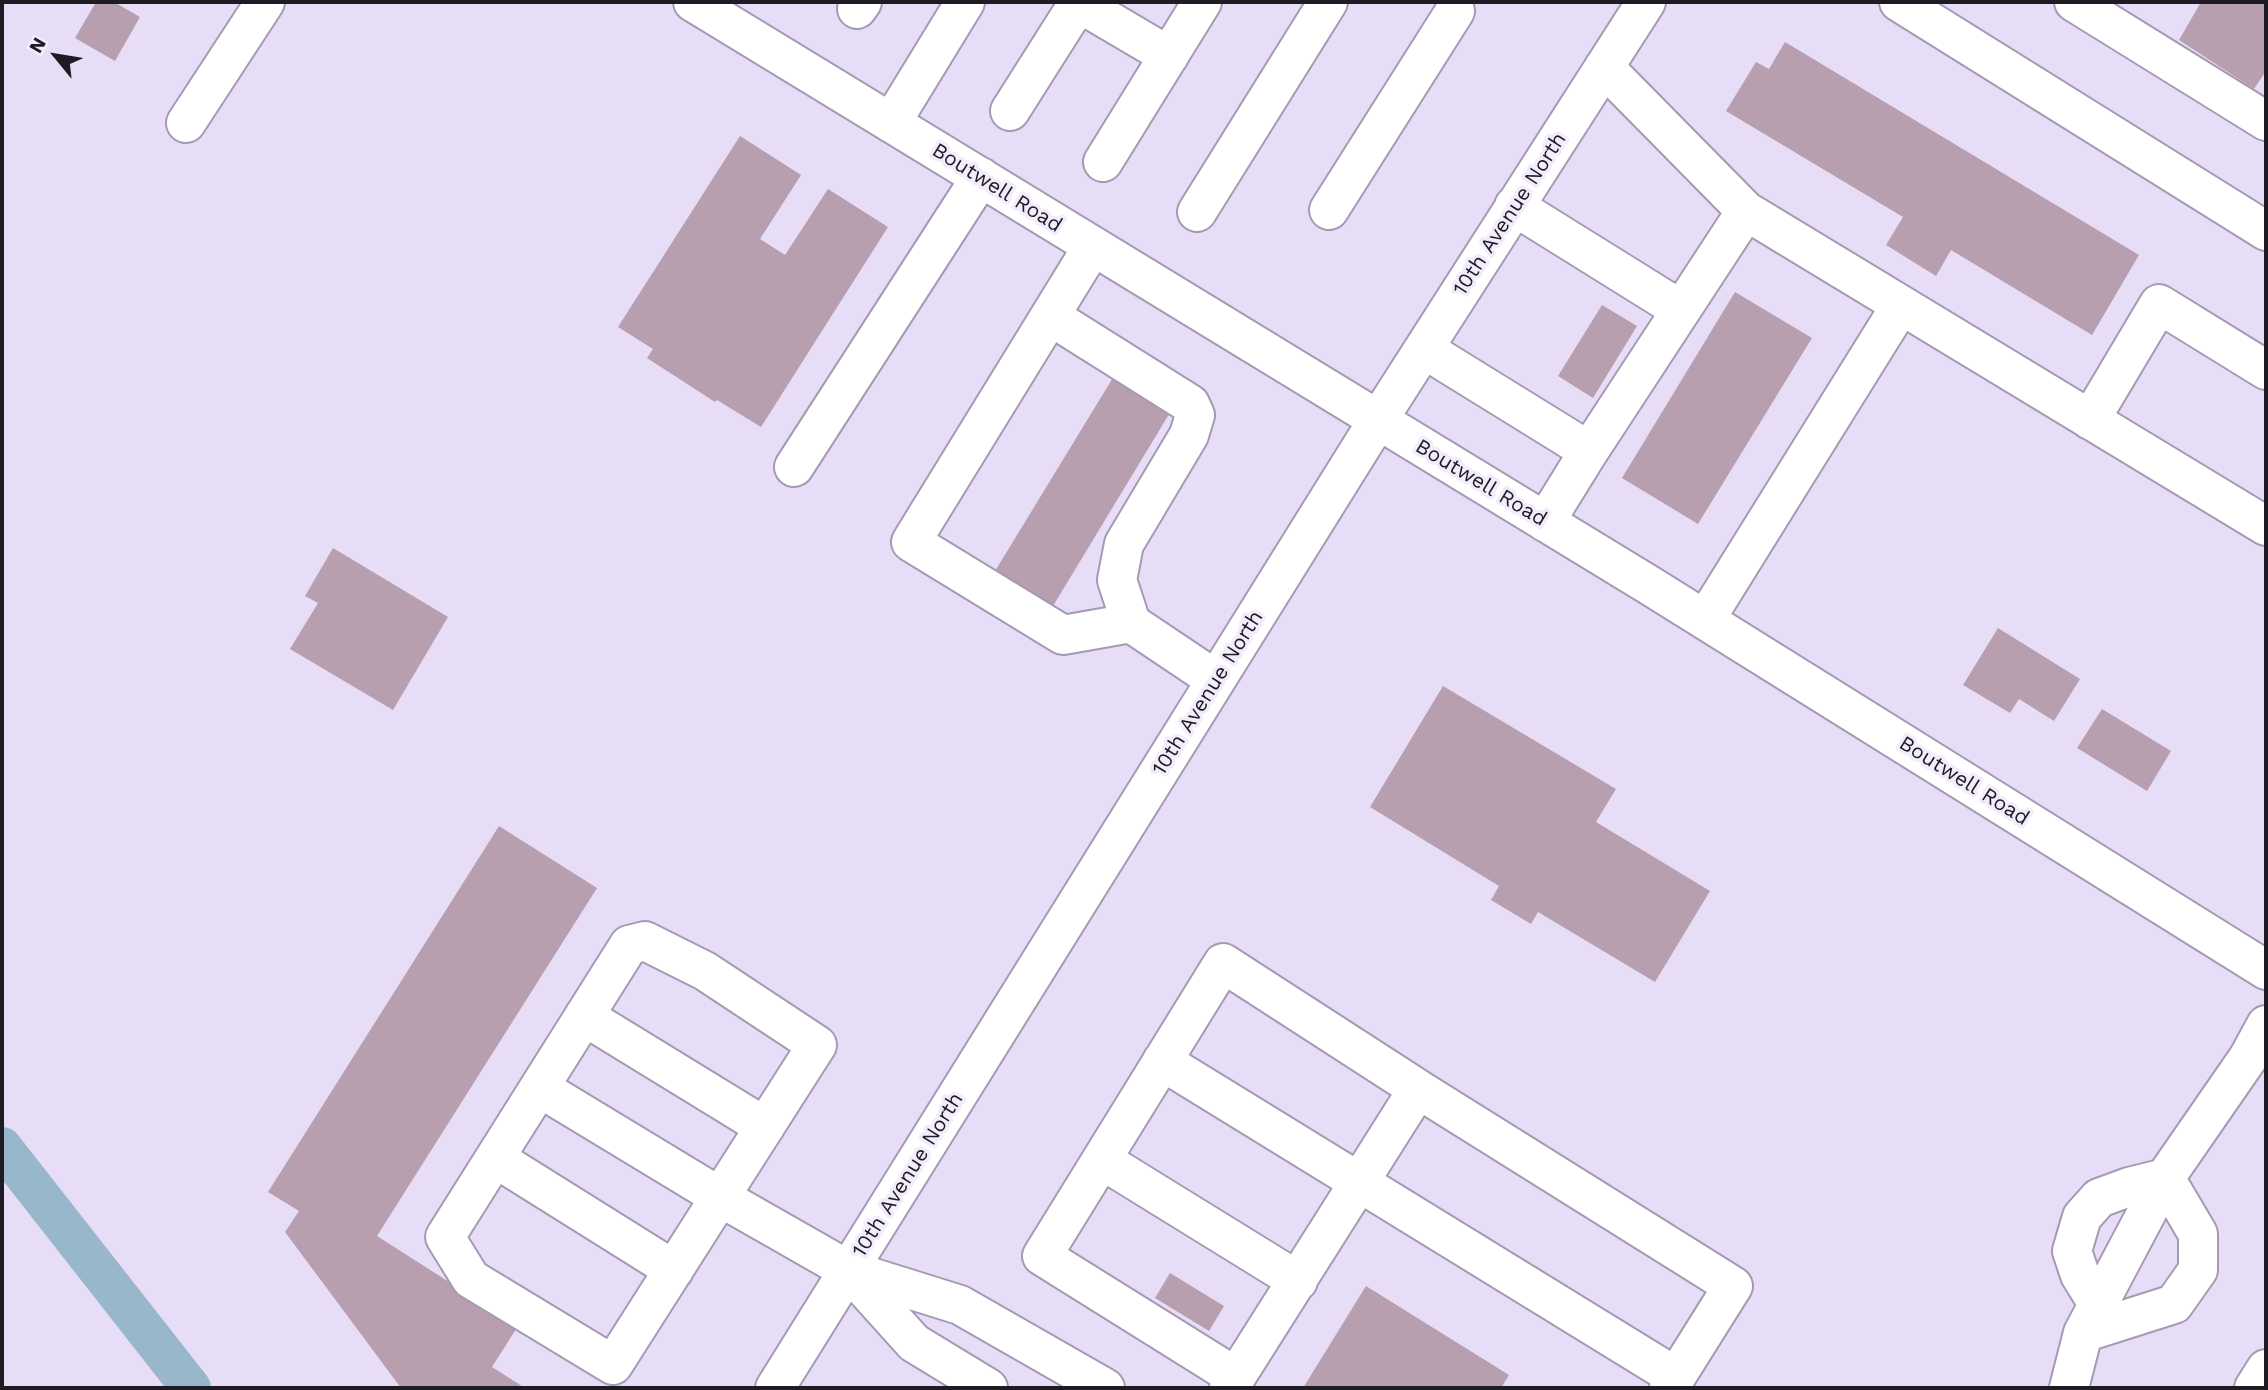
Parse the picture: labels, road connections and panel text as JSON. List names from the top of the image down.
{
  "streets": {
    "street": ["Boutwell Road", "10th Avenue North"]
  },
  "crossings": [
    ["Boutwell Road", "10th Avenue North"]
  ],
  "north": "top left"
}
